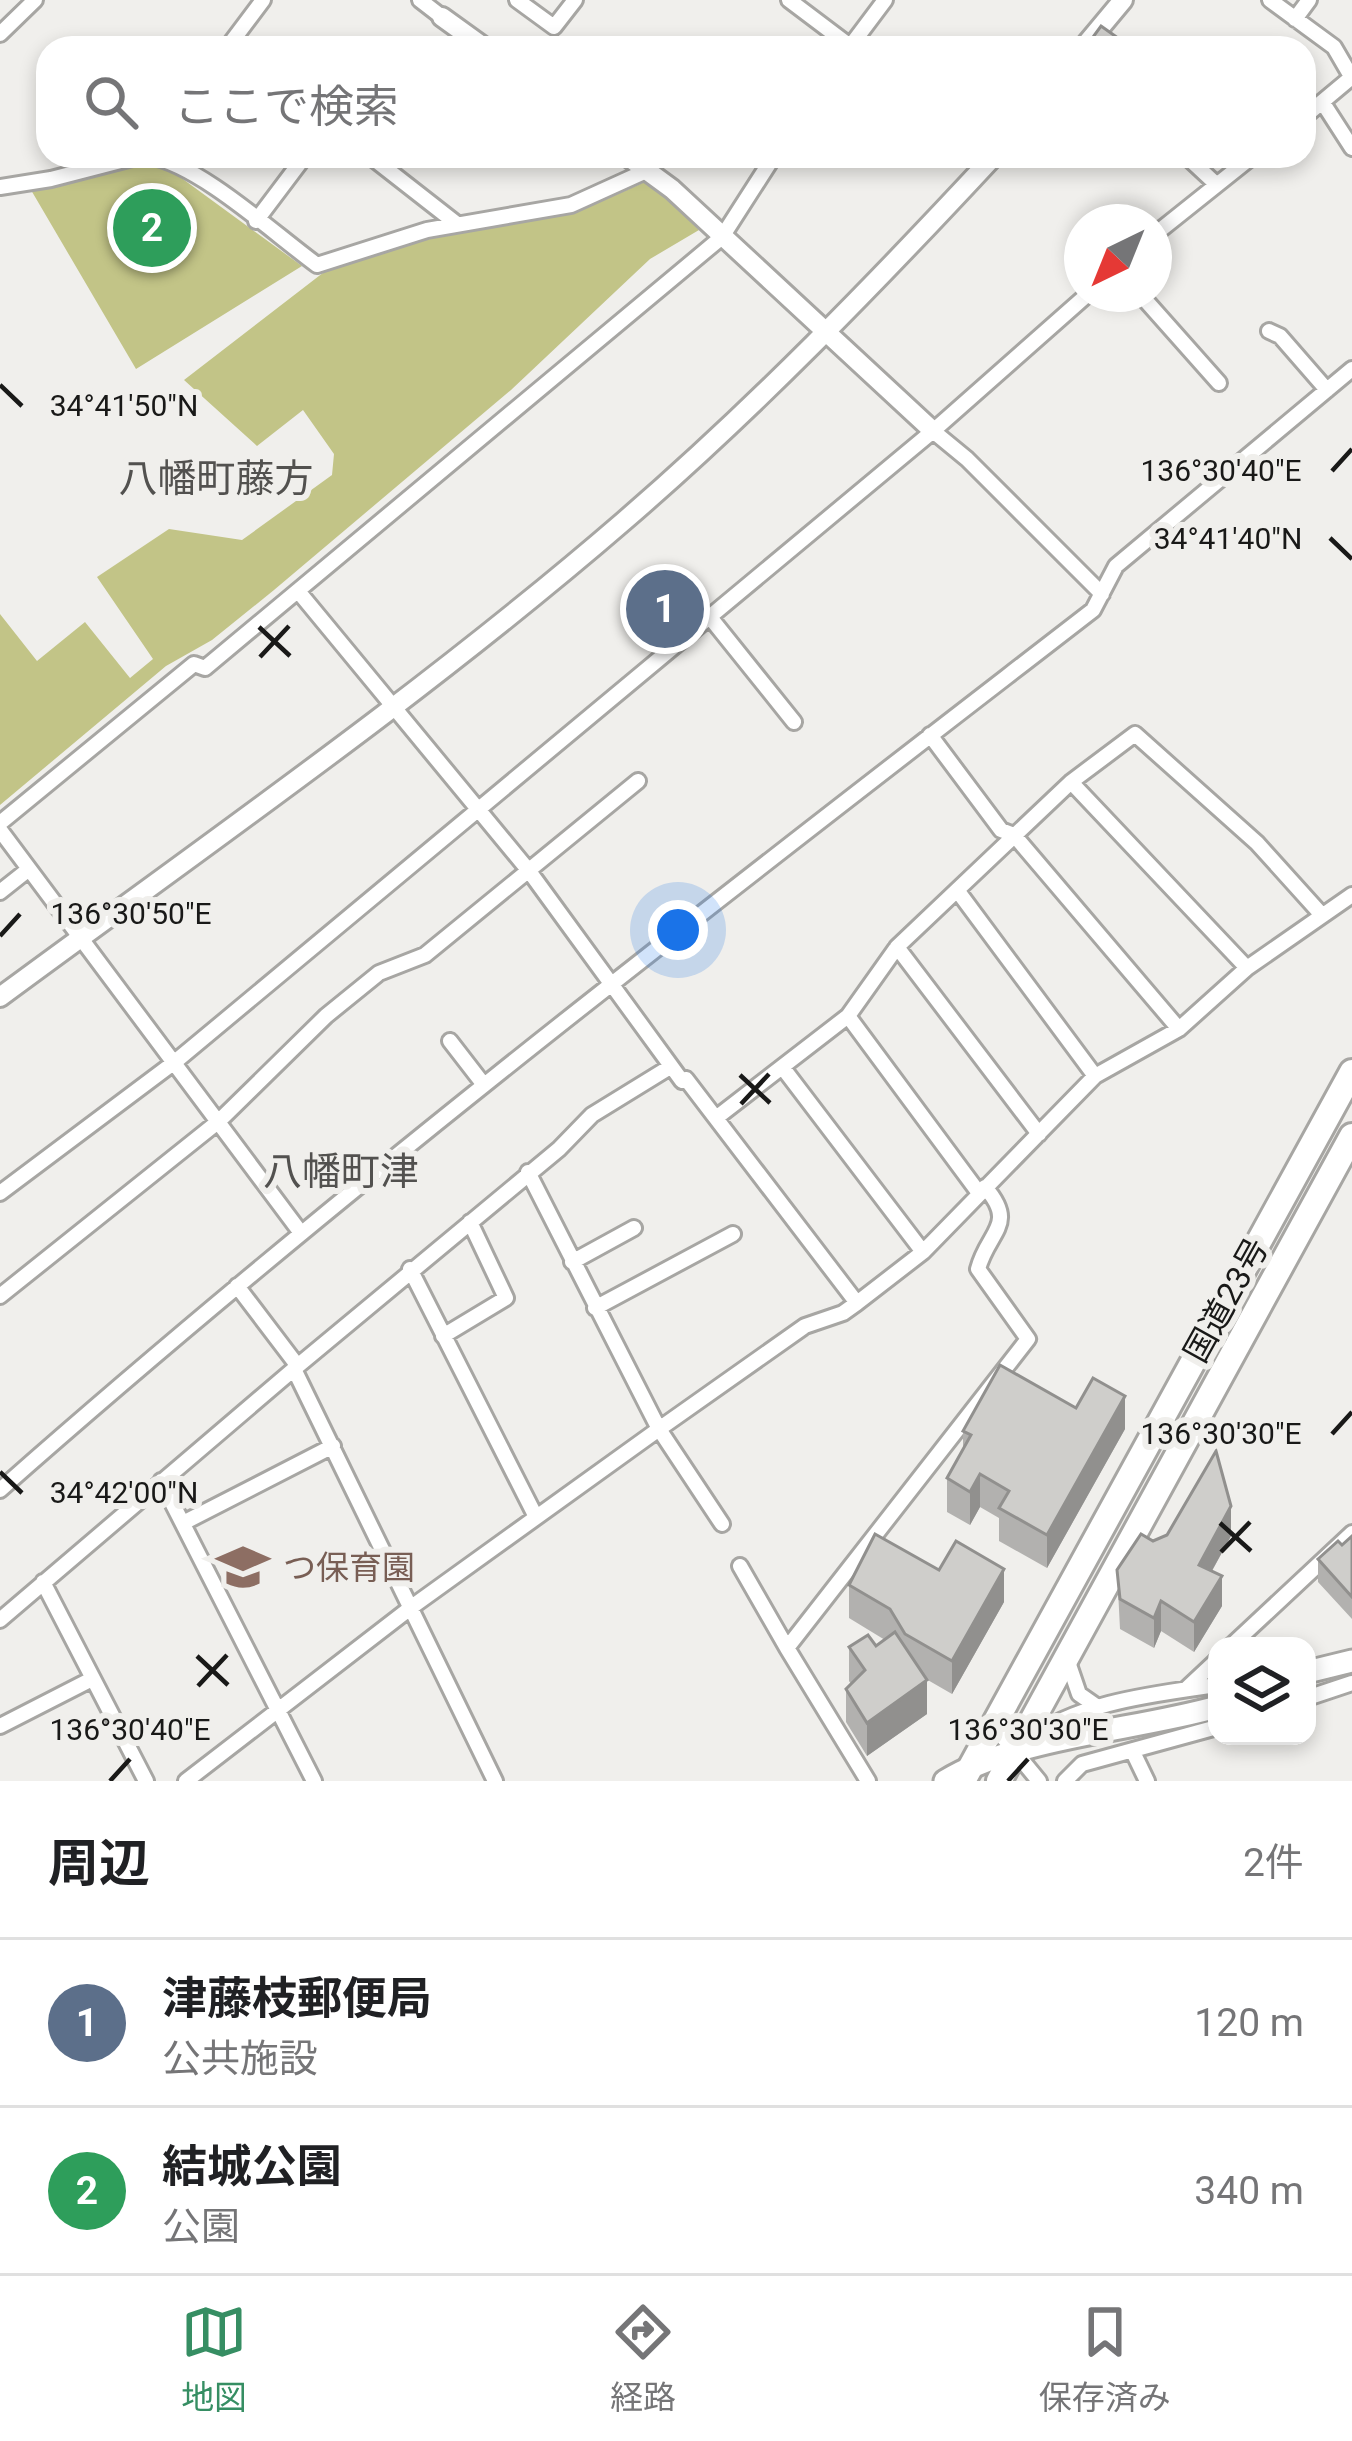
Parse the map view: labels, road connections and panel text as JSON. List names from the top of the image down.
{
  "streets": {
    "highway": ["国道23号"]
  },
  "districts": ["八幡町藤方", "八幡町津"],
  "places": {
    "school or university": ["つ保育園"]
  },
  "north": "bottom left",
  "page": {
    "search": "ここで検索",
    "pins": ["2", "1"],
    "heading": ["周辺", "2件"],
    "list": [
      {
        "mark": "1",
        "name": "津藤枝郵便局",
        "note": "公共施設",
        "value": "120 m"
      },
      {
        "mark": "2",
        "name": "結城公園",
        "note": "公園",
        "value": "340 m"
      }
    ],
    "nav": ["地図", "経路", "保存済み"]
  },
  "coordinates": [
    "34°41'50\"N",
    "136°30'40\"E",
    "34°41'40\"N",
    "136°30'50\"E",
    "136°30'30\"E",
    "34°42'00\"N"
  ]
}
